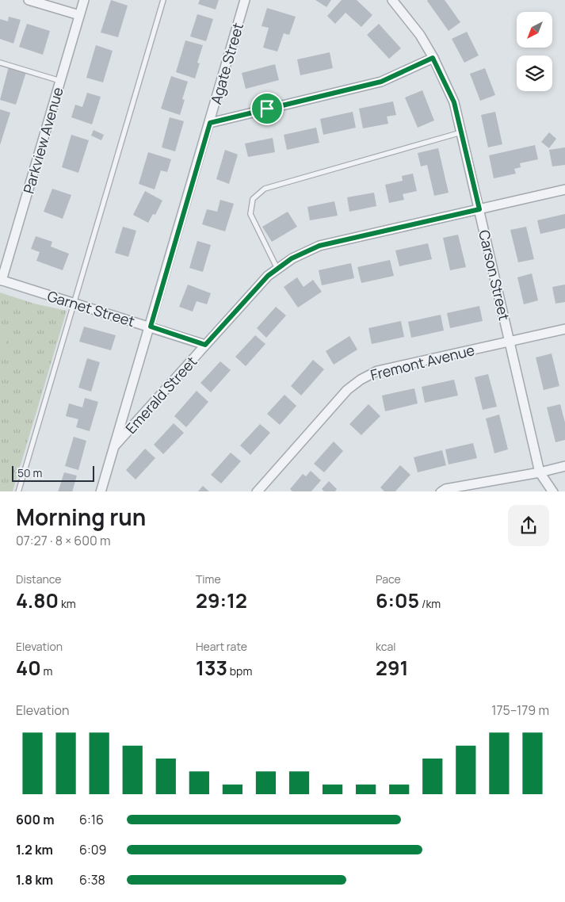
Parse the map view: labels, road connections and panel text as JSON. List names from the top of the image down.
{
  "streets": {
    "street": [
      "Agate Street",
      "Parkview Avenue",
      "Carson Street",
      "Garnet Street",
      "Fremont Avenue",
      "Emerald Street"
    ]
  },
  "crossings": [
    ["Agate Street", "Garnet Street"],
    ["Agate Street", "Emerald Street"],
    ["Parkview Avenue", "Garnet Street"],
    ["Carson Street", "Fremont Avenue"],
    ["Carson Street", "Emerald Street"],
    ["Garnet Street", "Emerald Street"]
  ],
  "scale_bar": "50 m",
  "north": "bottom left",
  "page": {
    "scale": "50 m",
    "heading": ["Morning run", "07:27 · 8 × 600 m"],
    "stats": [
      ["Distance", "4.80 km"],
      ["Time", "29:12"],
      ["Pace", "6:05 /km"],
      ["Elevation", "40 m"],
      ["Heart rate", "133 bpm"],
      ["kcal", "291"]
    ],
    "chart": ["Elevation", "175–179 m"],
    "list": [
      {
        "name": "600 m",
        "note": "6:16"
      },
      {
        "name": "1.2 km",
        "note": "6:09"
      },
      {
        "name": "1.8 km",
        "note": "6:38"
      }
    ]
  }
}
